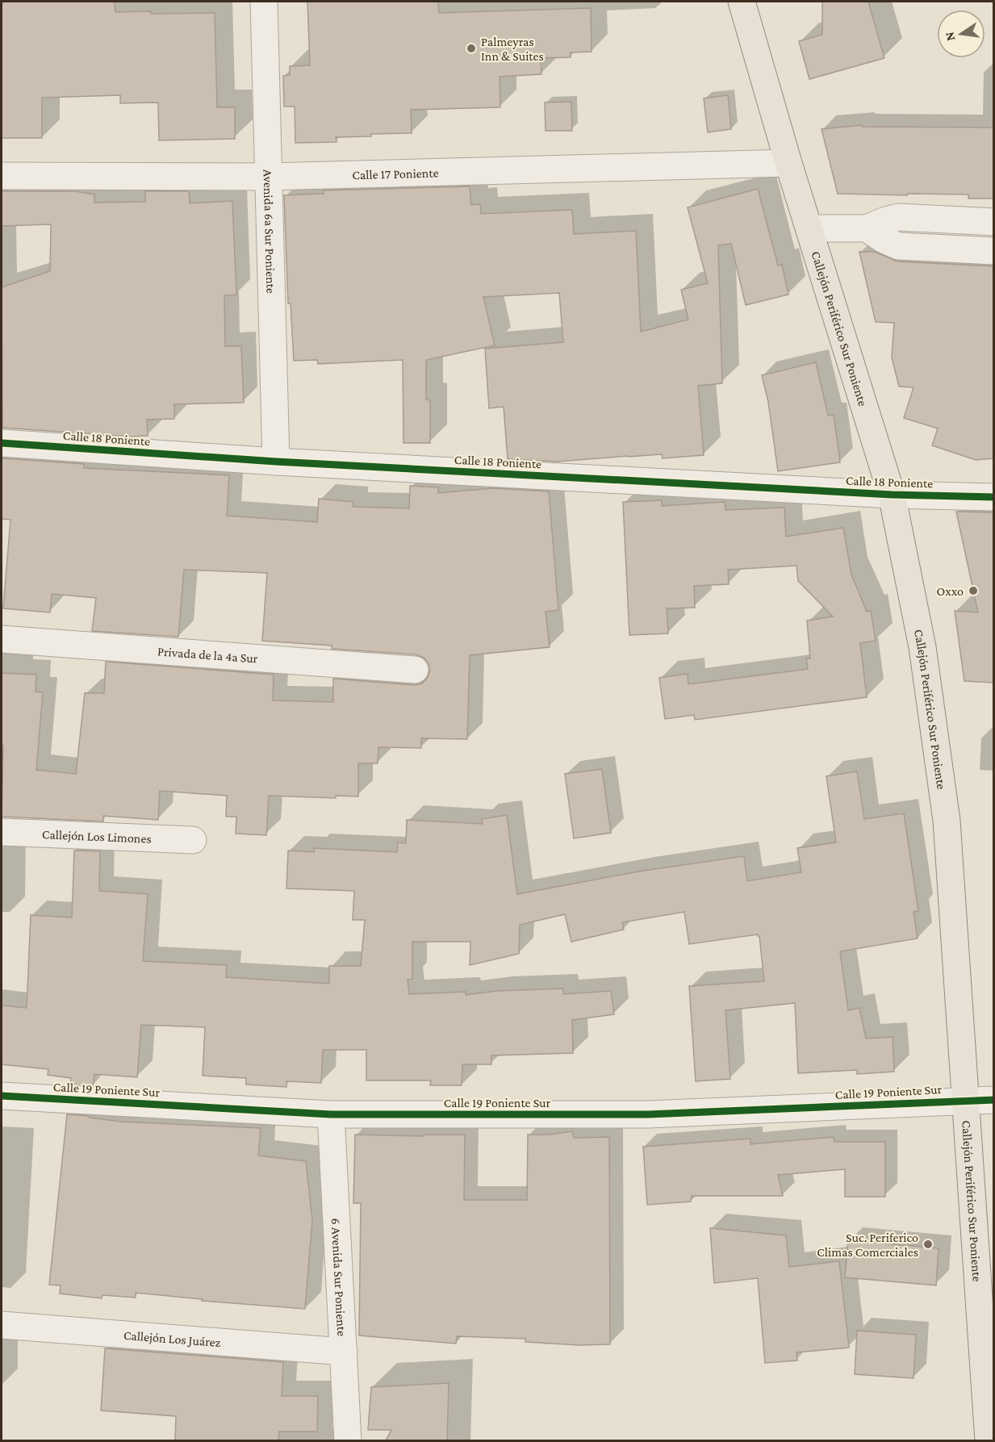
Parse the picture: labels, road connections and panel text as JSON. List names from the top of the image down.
{
  "streets": {
    "main road": ["Callejón Periférico Sur Poniente"],
    "street": [
      "Calle 17 Poniente",
      "Avenida 6a Sur Poniente",
      "Calle 18 Poniente",
      "Privada de la 4a Sur",
      "Callejón Los Limones",
      "Calle 19 Poniente Sur",
      "6 Avenida Sur Poniente",
      "Callejón Los Juárez"
    ]
  },
  "crossings": [
    ["Calle 17 Poniente", "Avenida 6a Sur Poniente"],
    ["Calle 17 Poniente", "Callejón Periférico Sur Poniente"],
    ["Avenida 6a Sur Poniente", "Calle 18 Poniente"],
    ["Callejón Periférico Sur Poniente", "Calle 18 Poniente"],
    ["Callejón Periférico Sur Poniente", "Calle 19 Poniente Sur"],
    ["Calle 19 Poniente Sur", "6 Avenida Sur Poniente"],
    ["6 Avenida Sur Poniente", "Callejón Los Juárez"]
  ],
  "places": ["Palmeyras Inn & Suites", "Oxxo", "Suc. Periferico Climas Comerciales"],
  "north": "left"
}
